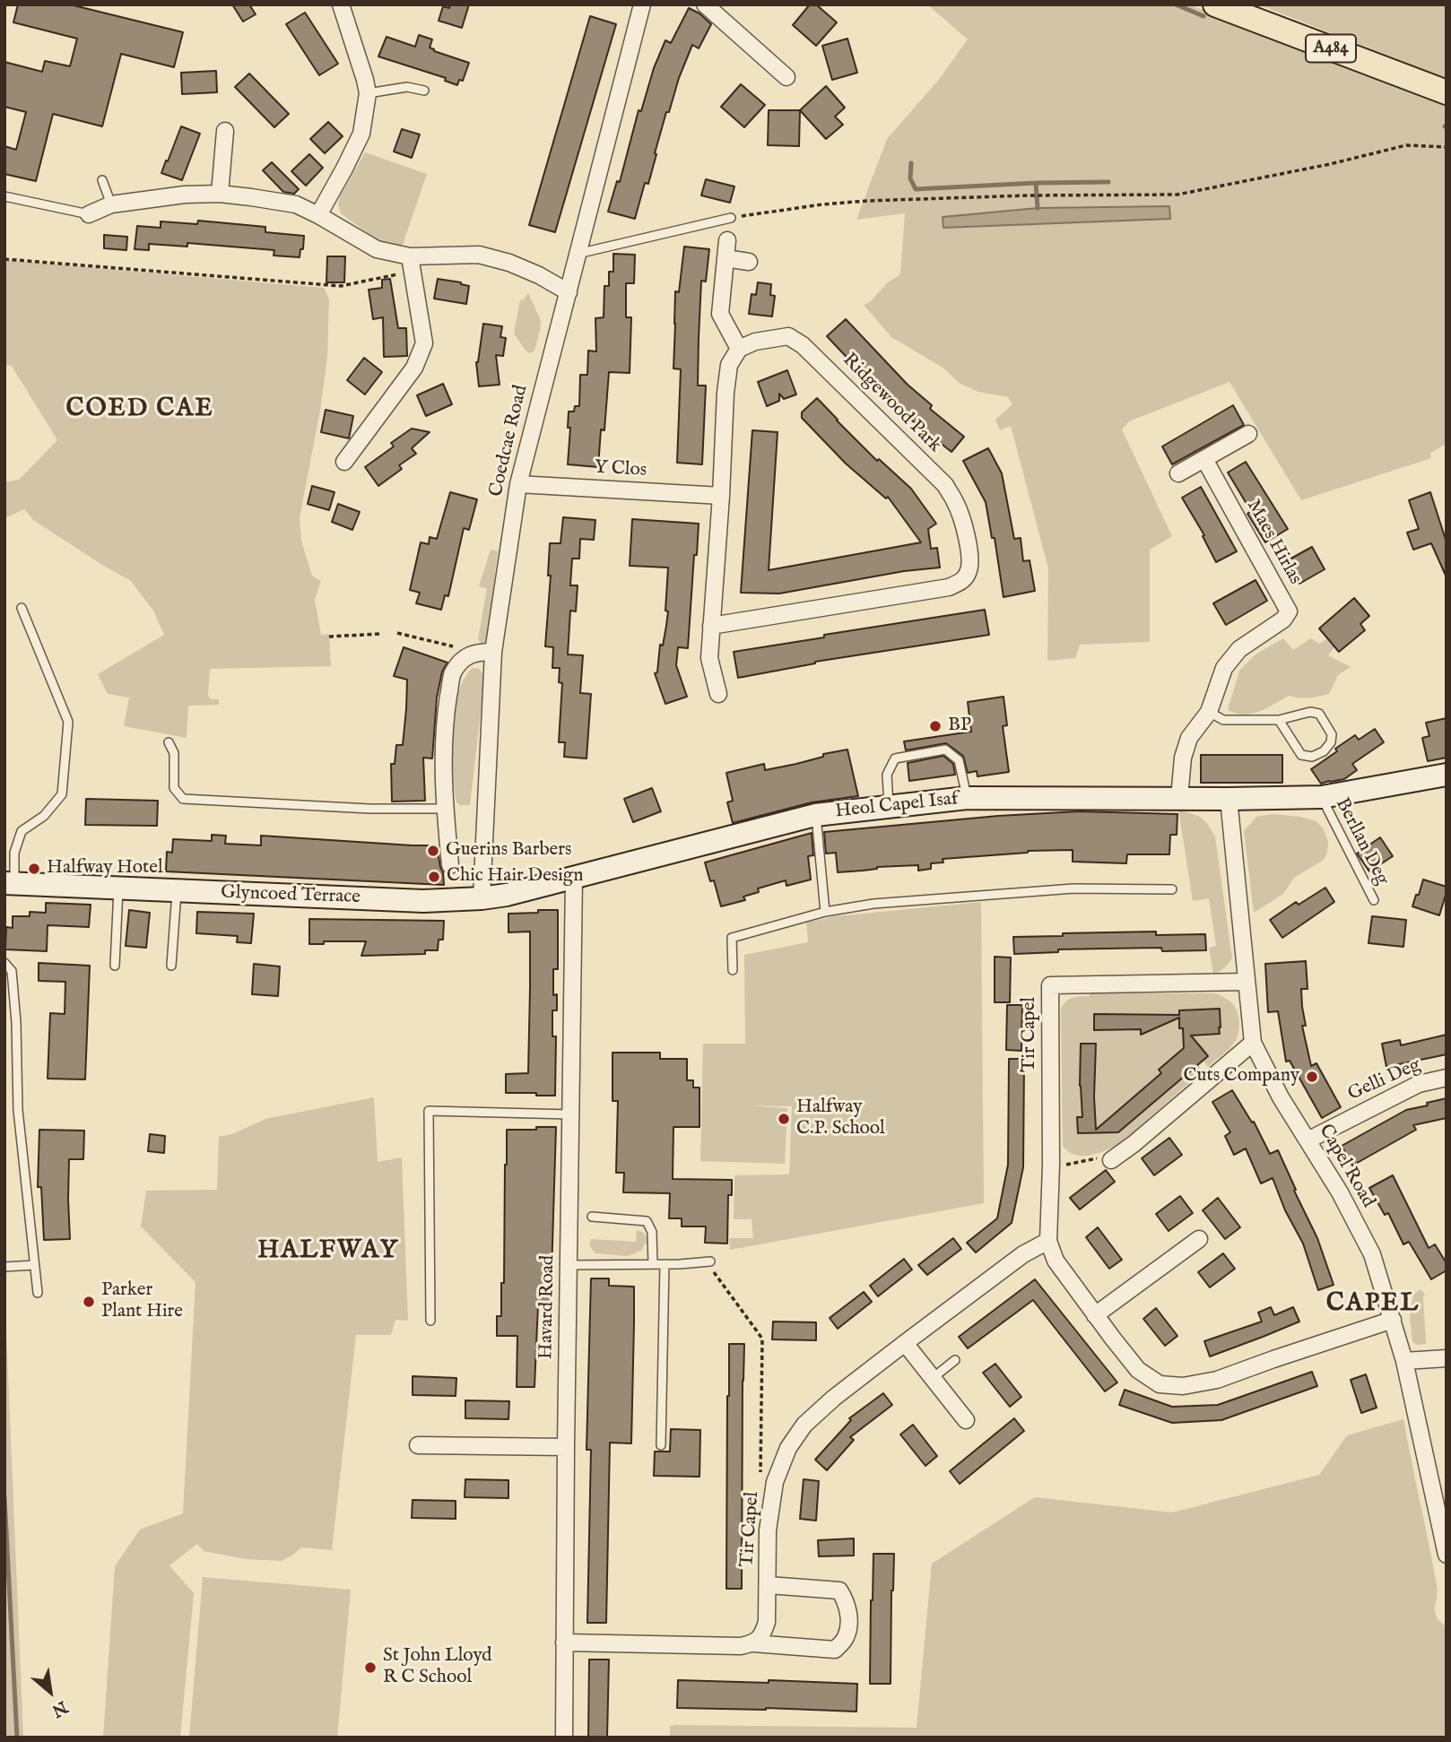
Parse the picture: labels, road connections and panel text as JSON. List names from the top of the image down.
{
  "streets": {
    "main road": ["A484"],
    "street": [
      "Ridgewood Park",
      "Coedcae Road",
      "Y Clos",
      "Maes Hirlas",
      "Heol Capel Isaf",
      "Glyncoed Terrace",
      "Tir Capel",
      "Gelli Deg",
      "Capel Road",
      "Havard Road"
    ],
    "lane": ["Berllan Deg"]
  },
  "crossings": [
    ["Coedcae Road", "Y Clos"],
    ["Coedcae Road", "Glyncoed Terrace"],
    ["Maes Hirlas", "Heol Capel Isaf"],
    ["Heol Capel Isaf", "Berllan Deg"],
    ["Heol Capel Isaf", "Glyncoed Terrace"],
    ["Heol Capel Isaf", "Capel Road"],
    ["Heol Capel Isaf", "Havard Road"],
    ["Glyncoed Terrace", "Havard Road"],
    ["Tir Capel", "Capel Road"],
    ["Gelli Deg", "Capel Road"]
  ],
  "districts": ["COED CAE", "HALFWAY", "CAPEL"],
  "places": [
    "BP",
    "Guerins Barbers",
    "Halfway Hotel",
    "Chic Hair Design",
    "Cuts Company",
    "Halfway C.P. School",
    "Parker Plant Hire",
    "St John Lloyd R C School"
  ],
  "north": "bottom right"
}
